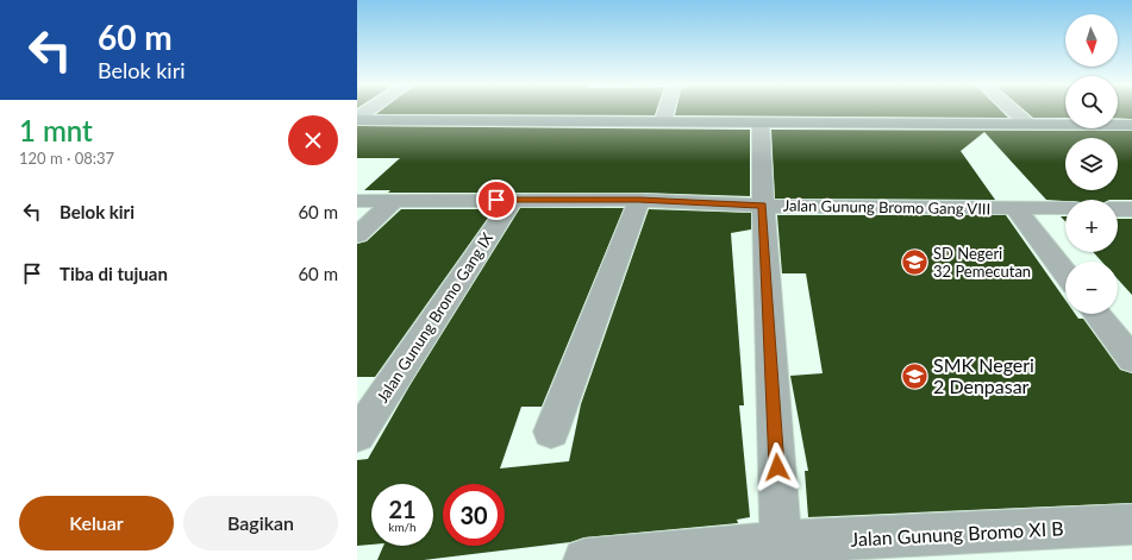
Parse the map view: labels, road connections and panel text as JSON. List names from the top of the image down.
{
  "streets": {
    "street": ["Jalan Gunung Bromo Gang VIII", "Jalan Gunung Bromo Gang IX", "Jalan Gunung Bromo XI B"]
  },
  "crossings": [
    ["Jalan Gunung Bromo Gang VIII", "Jalan Gunung Bromo Gang IX"]
  ],
  "places": {
    "school or university": ["SD Negeri 32 Pemecutan", "SMK Negeri 2 Denpasar"]
  },
  "north": "bottom",
  "page": {
    "turn": ["60 m", "Belok kiri"],
    "map_buttons": ["+", "−"],
    "heading": ["1 mnt", "120 m · 08:37"],
    "list": [
      {
        "name": "Belok kiri",
        "value": "60 m"
      },
      {
        "name": "Tiba di tujuan",
        "value": "60 m"
      }
    ],
    "speed": "21 km/h",
    "limit": "30",
    "buttons": ["Keluar", "Bagikan"]
  }
}
